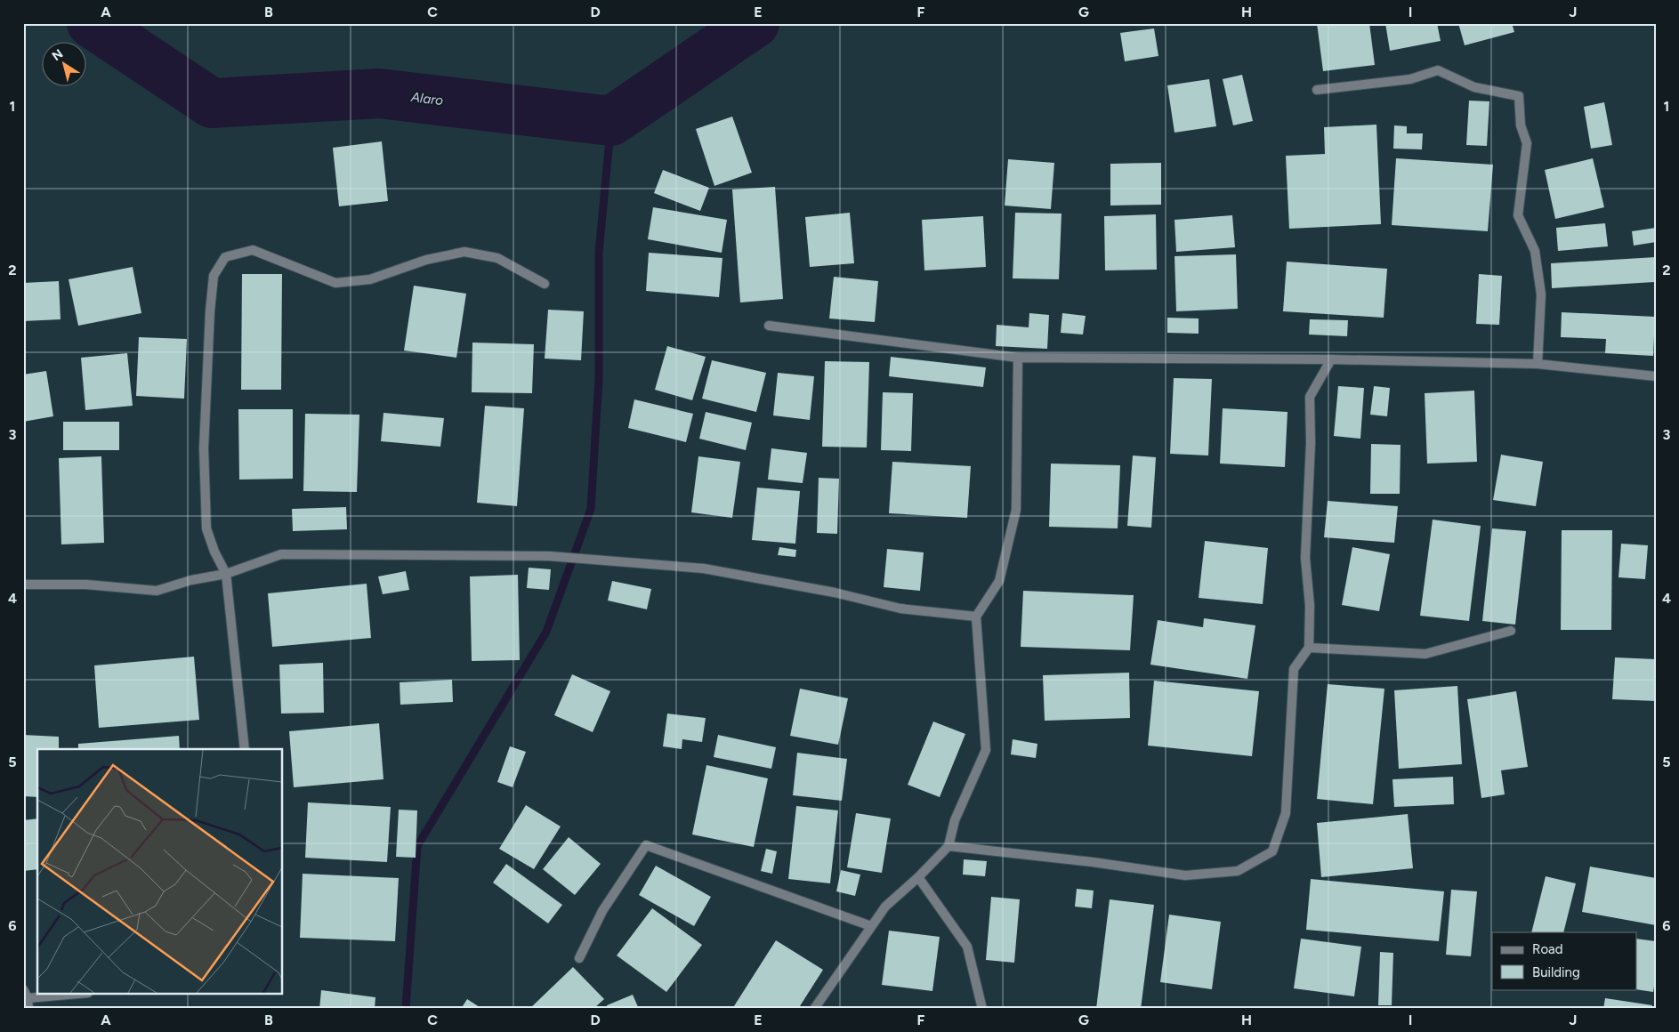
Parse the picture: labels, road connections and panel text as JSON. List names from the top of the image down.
{
  "water": ["Alaro"],
  "legend": ["Road", "Building"],
  "north": "top left",
  "grid": {
    "columns": [
      "A",
      "B",
      "C",
      "D",
      "E",
      "F",
      "G",
      "H",
      "I",
      "J"
    ],
    "rows": [
      "1",
      "2",
      "3",
      "4",
      "5",
      "6"
    ]
  }
}
